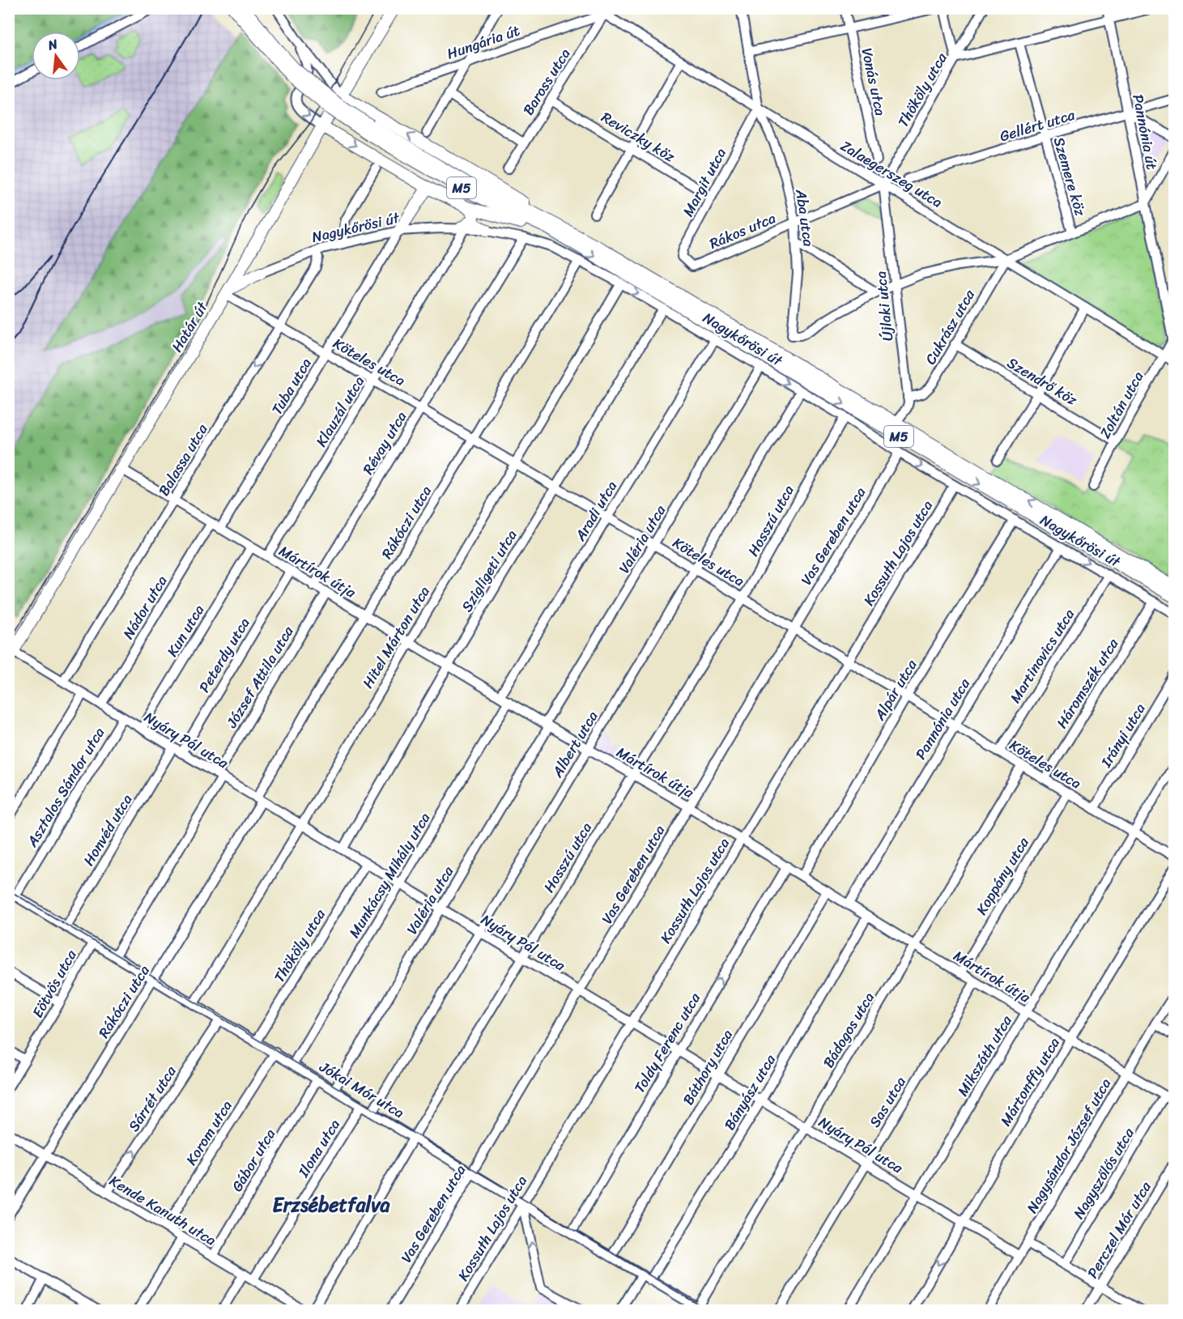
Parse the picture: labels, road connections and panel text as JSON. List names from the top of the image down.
{
  "streets": {
    "main road": ["M5", "Nagykőrösi út", "Határ út"],
    "street": [
      "Hungária út",
      "Baross utca",
      "Vonás utca",
      "Thököly utca",
      "Gellért utca",
      "Pannónia út",
      "Reviczky köz",
      "Zalaegerszeg utca",
      "Szemere köz",
      "Margit utca",
      "Aba utca",
      "Rákos utca",
      "Újlaki utca",
      "Cukrász utca",
      "Köteles utca",
      "Szendrő köz",
      "Tuba utca",
      "Zoltán utca",
      "Klauzál utca",
      "Révay utca",
      "Balassa utca",
      "Aradi utca",
      "Hosszú utca",
      "Rákóczi utca",
      "Vas Gereben utca",
      "Valéria utca",
      "Kossuth Lajos utca",
      "Szigligeti utca",
      "Mártírok útja",
      "Nádor utca",
      "Kun utca",
      "Hitel Márton utca",
      "Peterdy utca",
      "Martinovics utca",
      "József Attila utca",
      "Háromszék utca",
      "Alpár utca",
      "Pannónia utca",
      "Irányi utca",
      "Nyáry Pál utca",
      "Albert utca",
      "Asztalos Sándor utca",
      "Honvéd utca",
      "Munkácsy Mihály utca",
      "Koppány utca",
      "Eötvös utca",
      "Bádogos utca",
      "Toldy Ferenc utca",
      "Mikszáth utca",
      "Báthory utca",
      "Mártonffy utca",
      "Jókai Mór utca",
      "Bányász utca",
      "Sárrét utca",
      "Sas utca",
      "Korom utca",
      "Nagysándor József utca",
      "Ilona utca",
      "Gábor utca",
      "Nagyszőlős utca",
      "Kende Kanuth utca",
      "Perczel Mór utca"
    ]
  },
  "crossings": [
    ["Hungária út", "Baross utca"],
    ["Hungária út", "Zalaegerszeg utca"],
    ["Baross utca", "Reviczky köz"],
    ["Baross utca", "Zalaegerszeg utca"],
    ["Thököly utca", "Zalaegerszeg utca"],
    ["Thököly utca", "Rákos utca"],
    ["Thököly utca", "Újlaki utca"],
    ["Thököly utca", "Nyáry Pál utca"],
    ["Thököly utca", "Jókai Mór utca"],
    ["Gellért utca", "Pannónia út"],
    ["Gellért utca", "Szemere köz"],
    ["Pannónia út", "Zoltán utca"],
    ["Reviczky köz", "Margit utca"],
    ["Zalaegerszeg utca", "Margit utca"],
    ["Zalaegerszeg utca", "Aba utca"],
    ["Zalaegerszeg utca", "Rákos utca"],
    ["Zalaegerszeg utca", "Újlaki utca"],
    ["Zalaegerszeg utca", "Cukrász utca"],
    ["Zalaegerszeg utca", "Zoltán utca"],
    ["Margit utca", "Aba utca"],
    ["Margit utca", "Rákos utca"],
    ["M5", "Nagykőrösi út"],
    ["Aba utca", "Rákos utca"],
    ["Nagykőrösi út", "Újlaki utca"],
    ["Nagykőrösi út", "Tuba utca"],
    ["Nagykőrösi út", "Klauzál utca"],
    ["Nagykőrösi út", "Révay utca"],
    ["Nagykőrösi út", "Balassa utca"],
    ["Nagykőrösi út", "Aradi utca"],
    ["Nagykőrösi út", "Hosszú utca"],
    ["Nagykőrösi út", "Rákóczi utca"],
    ["Nagykőrösi út", "Vas Gereben utca"],
    ["Nagykőrösi út", "Valéria utca"],
    ["Nagykőrösi út", "Kossuth Lajos utca"],
    ["Nagykőrösi út", "Szigligeti utca"],
    ["Nagykőrösi út", "Hitel Márton utca"],
    ["Nagykőrösi út", "Martinovics utca"],
    ["Nagykőrösi út", "Háromszék utca"],
    ["Nagykőrösi út", "Alpár utca"],
    ["Nagykőrösi út", "Pannónia utca"],
    ["Nagykőrösi út", "Albert utca"],
    ["Rákos utca", "Újlaki utca"],
    ["Újlaki utca", "Cukrász utca"],
    ["Határ út", "Köteles utca"],
    ["Határ út", "Mártírok útja"],
    ["Határ út", "Nyáry Pál utca"],
    ["Cukrász utca", "Szendrő köz"],
    ["Köteles utca", "Tuba utca"],
    ["Köteles utca", "Klauzál utca"],
    ["Köteles utca", "Révay utca"],
    ["Köteles utca", "Balassa utca"],
    ["Köteles utca", "Aradi utca"],
    ["Köteles utca", "Hosszú utca"],
    ["Köteles utca", "Rákóczi utca"],
    ["Köteles utca", "Vas Gereben utca"],
    ["Köteles utca", "Valéria utca"],
    ["Köteles utca", "Kossuth Lajos utca"],
    ["Köteles utca", "Szigligeti utca"],
    ["Köteles utca", "Hitel Márton utca"],
    ["Köteles utca", "Martinovics utca"],
    ["Köteles utca", "Háromszék utca"],
    ["Köteles utca", "Alpár utca"],
    ["Köteles utca", "Pannónia utca"],
    ["Köteles utca", "Irányi utca"],
    ["Köteles utca", "Albert utca"],
    ["Köteles utca", "Koppány utca"],
    ["Köteles utca", "Bádogos utca"],
    ["Köteles utca", "Mikszáth utca"],
    ["Szendrő köz", "Zoltán utca"],
    ["Tuba utca", "Mártírok útja"],
    ["Klauzál utca", "Mártírok útja"],
    ["Révay utca", "Mártírok útja"],
    ["Balassa utca", "Mártírok útja"],
    ["Balassa utca", "Nyáry Pál utca"],
    ["Aradi utca", "Mártírok útja"],
    ["Hosszú utca", "Mártírok útja"],
    ["Hosszú utca", "Nyáry Pál utca"],
    ["Hosszú utca", "Jókai Mór utca"],
    ["Rákóczi utca", "Mártírok útja"],
    ["Rákóczi utca", "Nyáry Pál utca"],
    ["Rákóczi utca", "Jókai Mór utca"],
    ["Rákóczi utca", "Kende Kanuth utca"],
    ["Vas Gereben utca", "Mártírok útja"],
    ["Vas Gereben utca", "Nyáry Pál utca"],
    ["Vas Gereben utca", "Jókai Mór utca"],
    ["Valéria utca", "Mártírok útja"],
    ["Valéria utca", "Nyáry Pál utca"],
    ["Valéria utca", "Jókai Mór utca"],
    ["Kossuth Lajos utca", "Mártírok útja"],
    ["Kossuth Lajos utca", "Nyáry Pál utca"],
    ["Kossuth Lajos utca", "Jókai Mór utca"],
    ["Szigligeti utca", "Mártírok útja"],
    ["Szigligeti utca", "Nyáry Pál utca"],
    ["Mártírok útja", "Nádor utca"],
    ["Mártírok útja", "Kun utca"],
    ["Mártírok útja", "Hitel Márton utca"],
    ["Mártírok útja", "Peterdy utca"],
    ["Mártírok útja", "József Attila utca"],
    ["Mártírok útja", "Alpár utca"],
    ["Mártírok útja", "Pannónia utca"],
    ["Mártírok útja", "Albert utca"],
    ["Mártírok útja", "Munkácsy Mihály utca"],
    ["Mártírok útja", "Koppány utca"],
    ["Mártírok útja", "Bádogos utca"],
    ["Mártírok útja", "Toldy Ferenc utca"],
    ["Mártírok útja", "Mikszáth utca"],
    ["Mártírok útja", "Báthory utca"],
    ["Mártírok útja", "Mártonffy utca"],
    ["Mártírok útja", "Bányász utca"],
    ["Mártírok útja", "Sas utca"],
    ["Mártírok útja", "Nagysándor József utca"],
    ["Mártírok útja", "Nagyszőlős utca"],
    ["Nádor utca", "Nyáry Pál utca"],
    ["Kun utca", "Nyáry Pál utca"],
    ["Hitel Márton utca", "Nyáry Pál utca"],
    ["Hitel Márton utca", "Jókai Mór utca"],
    ["Peterdy utca", "Nyáry Pál utca"],
    ["József Attila utca", "Nyáry Pál utca"],
    ["József Attila utca", "Jókai Mór utca"],
    ["Nyáry Pál utca", "Albert utca"],
    ["Nyáry Pál utca", "Asztalos Sándor utca"],
    ["Nyáry Pál utca", "Honvéd utca"],
    ["Nyáry Pál utca", "Munkácsy Mihály utca"],
    ["Nyáry Pál utca", "Bádogos utca"],
    ["Nyáry Pál utca", "Toldy Ferenc utca"],
    ["Nyáry Pál utca", "Mikszáth utca"],
    ["Nyáry Pál utca", "Báthory utca"],
    ["Nyáry Pál utca", "Mártonffy utca"],
    ["Nyáry Pál utca", "Bányász utca"],
    ["Nyáry Pál utca", "Sas utca"],
    ["Nyáry Pál utca", "Nagysándor József utca"],
    ["Albert utca", "Jókai Mór utca"],
    ["Asztalos Sándor utca", "Jókai Mór utca"],
    ["Honvéd utca", "Jókai Mór utca"],
    ["Munkácsy Mihály utca", "Jókai Mór utca"],
    ["Eötvös utca", "Jókai Mór utca"],
    ["Bádogos utca", "Jókai Mór utca"],
    ["Toldy Ferenc utca", "Jókai Mór utca"],
    ["Báthory utca", "Jókai Mór utca"],
    ["Jókai Mór utca", "Bányász utca"],
    ["Jókai Mór utca", "Sárrét utca"],
    ["Jókai Mór utca", "Korom utca"],
    ["Jókai Mór utca", "Ilona utca"],
    ["Jókai Mór utca", "Gábor utca"],
    ["Sárrét utca", "Kende Kanuth utca"],
    ["Korom utca", "Kende Kanuth utca"],
    ["Ilona utca", "Kende Kanuth utca"],
    ["Gábor utca", "Kende Kanuth utca"]
  ],
  "one_way": ["Balassa utca", "Toldy Ferenc utca", "Sárrét utca"],
  "districts": ["Erzsébetfalva"],
  "north": "top"
}
